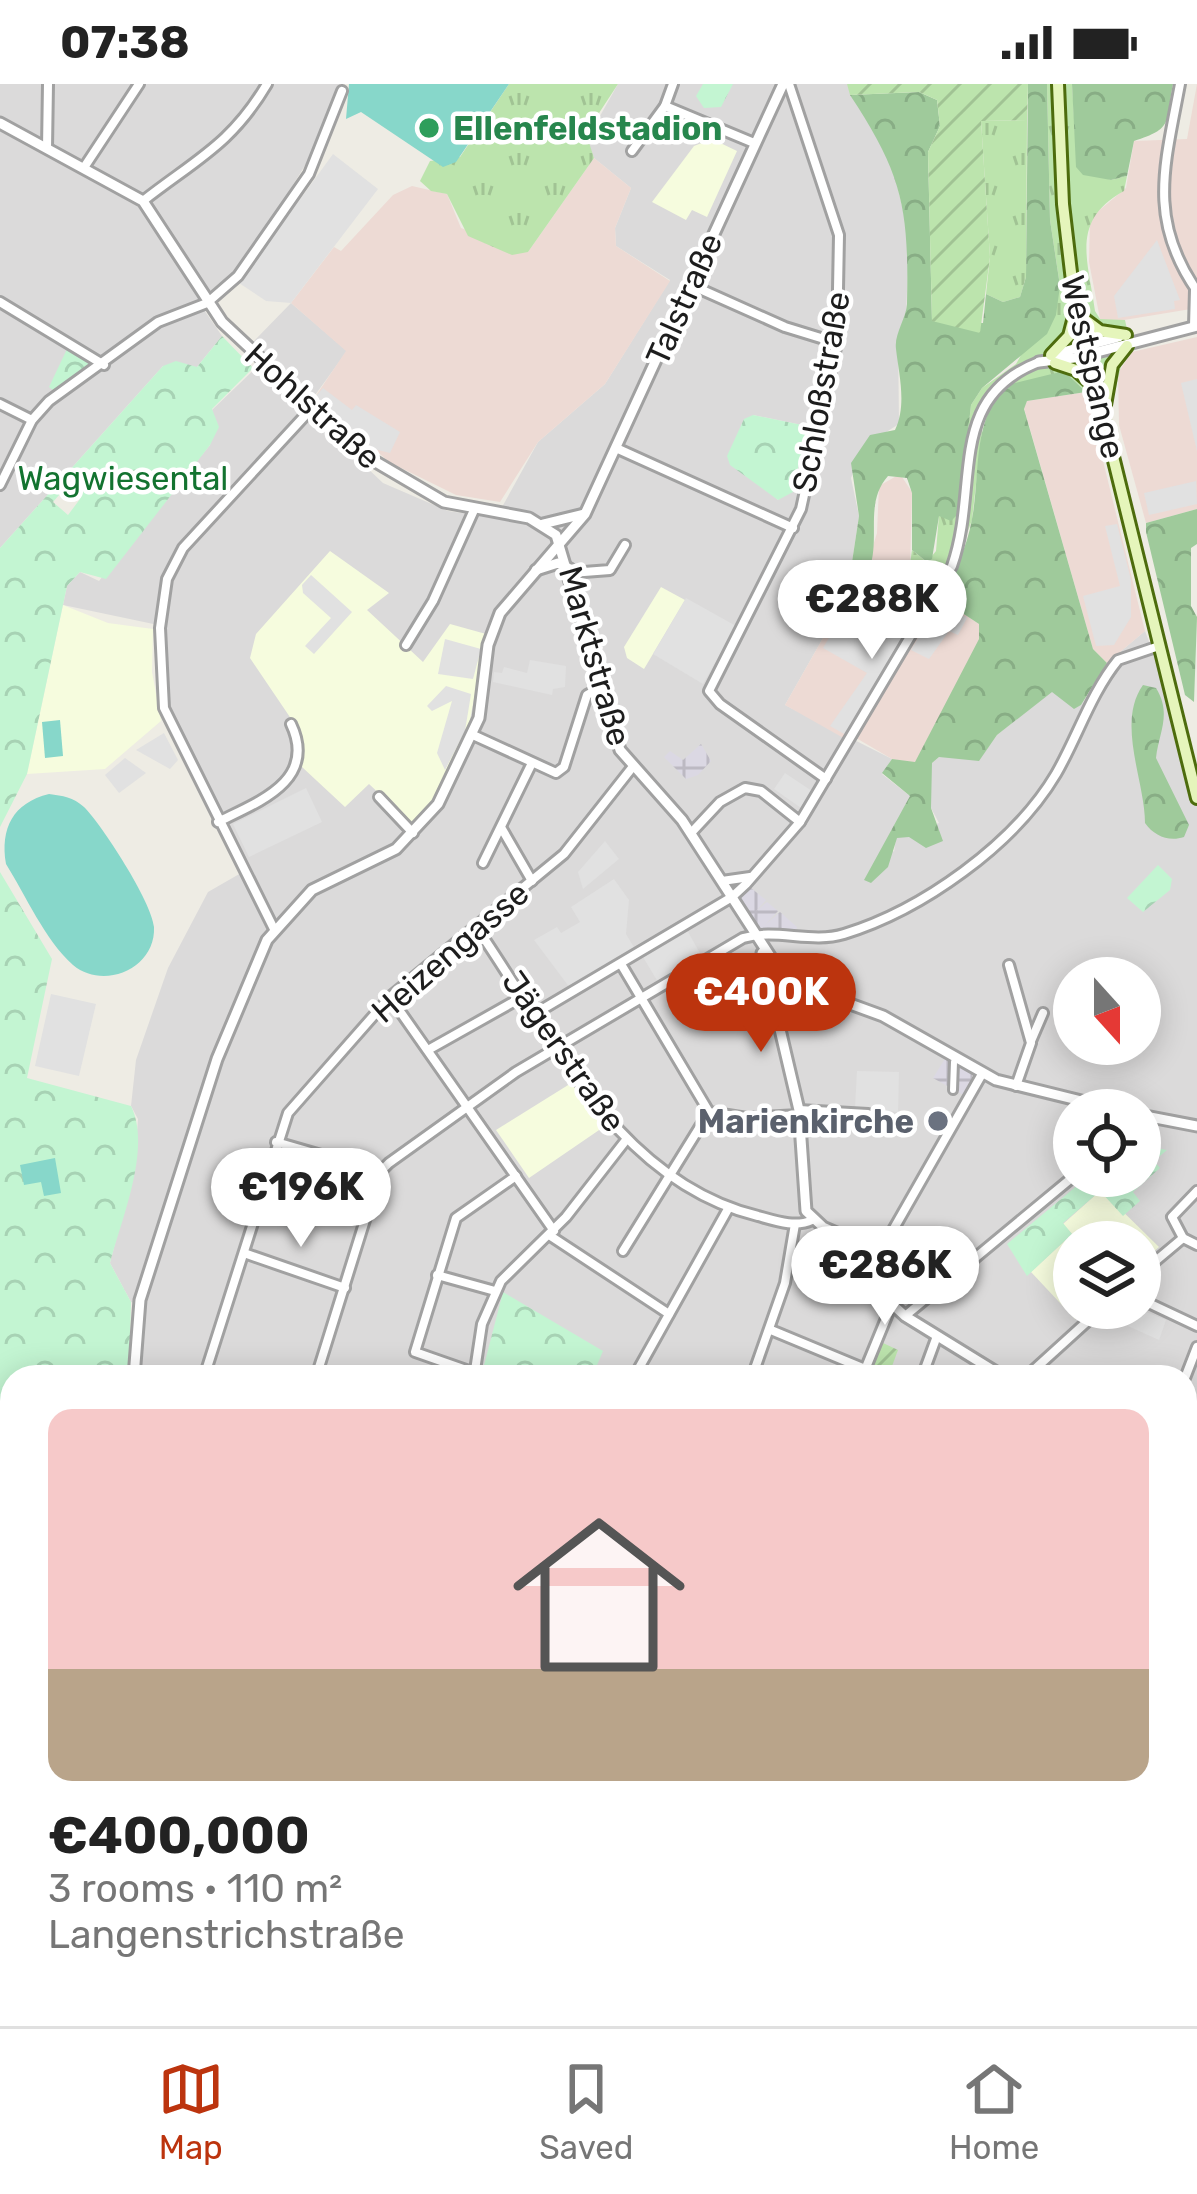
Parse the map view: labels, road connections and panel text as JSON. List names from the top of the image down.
{
  "streets": {
    "main road": ["Westspange"],
    "street": [
      "Talstraße",
      "Schloßstraße",
      "Hohlstraße",
      "Marktstraße",
      "Heizengasse",
      "Jägerstraße"
    ]
  },
  "crossings": [
    ["Talstraße", "Schloßstraße"],
    ["Talstraße", "Marktstraße"],
    ["Marktstraße", "Heizengasse"],
    ["Heizengasse", "Jägerstraße"]
  ],
  "parks": ["Wagwiesental"],
  "places": ["Ellenfeldstadion", "Marienkirche"],
  "north": "bottom",
  "page": {
    "status": "07:38",
    "price": [
      "€288K",
      "€400K",
      "€196K",
      "€286K"
    ],
    "list": [
      {
        "name": "€400,000",
        "note": "3 rooms · 110 m² · Langenstrichstraße"
      }
    ],
    "tabs": ["Map", "Saved", "Home"]
  }
}
